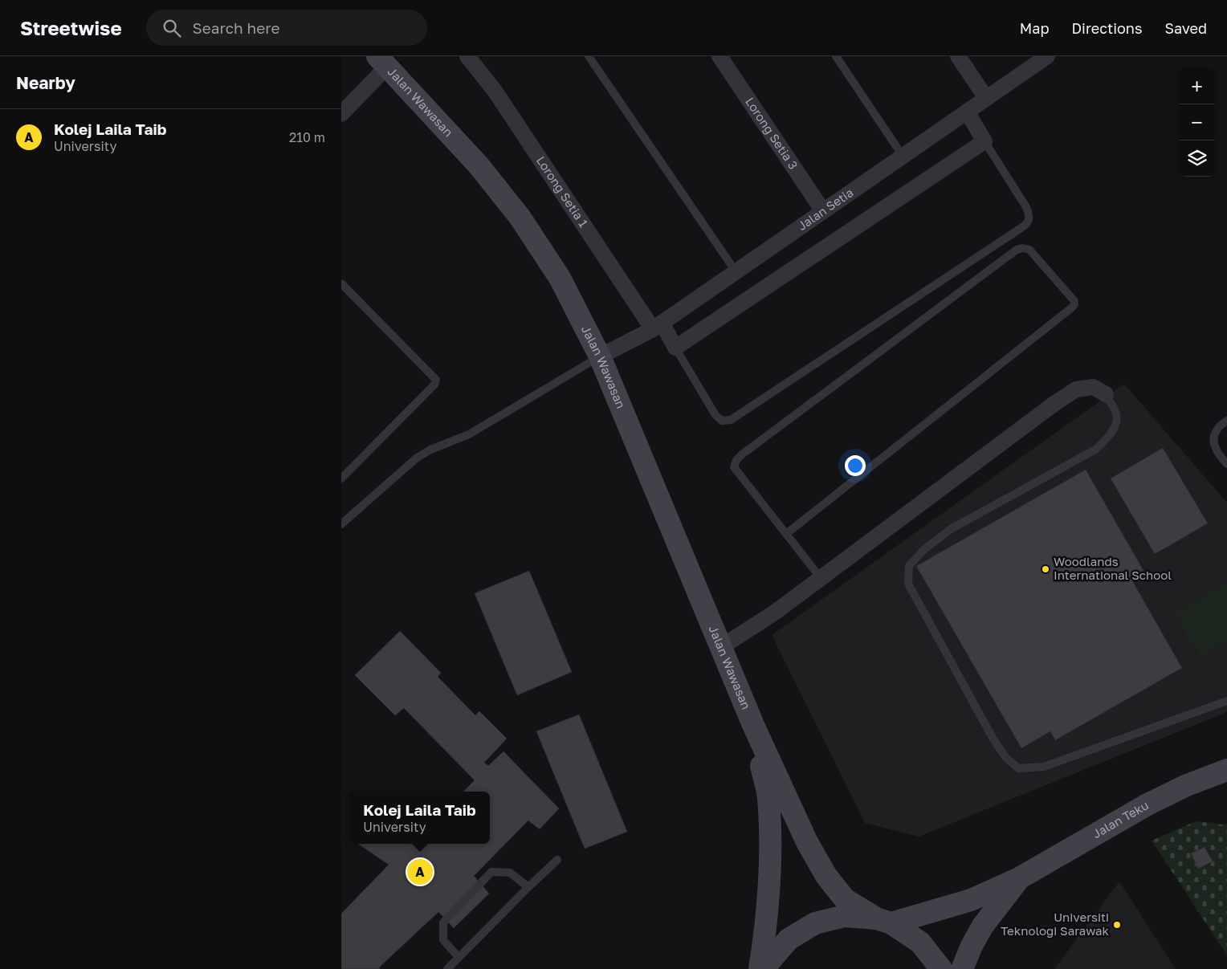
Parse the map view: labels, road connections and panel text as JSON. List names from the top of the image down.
{
  "streets": {
    "street": [
      "Jalan Wawasan",
      "Lorong Setia 3",
      "Lorong Setia 1",
      "Jalan Setia",
      "Jalan Teku"
    ]
  },
  "crossings": [
    ["Jalan Wawasan", "Jalan Setia"],
    ["Lorong Setia 3", "Jalan Setia"],
    ["Lorong Setia 1", "Jalan Setia"]
  ],
  "places": ["Woodlands International School", "Universiti Teknologi Sarawak"],
  "page": {
    "header": "Streetwise",
    "search": "Search here",
    "nav": ["Map", "Directions", "Saved"],
    "heading": "Nearby",
    "map_buttons": ["+", "−"],
    "list": [
      {
        "mark": "A",
        "name": "Kolej Laila Taib",
        "note": "University",
        "value": "210 m"
      }
    ],
    "popup": ["Kolej Laila Taib", "University"],
    "pins": "A"
  }
}
